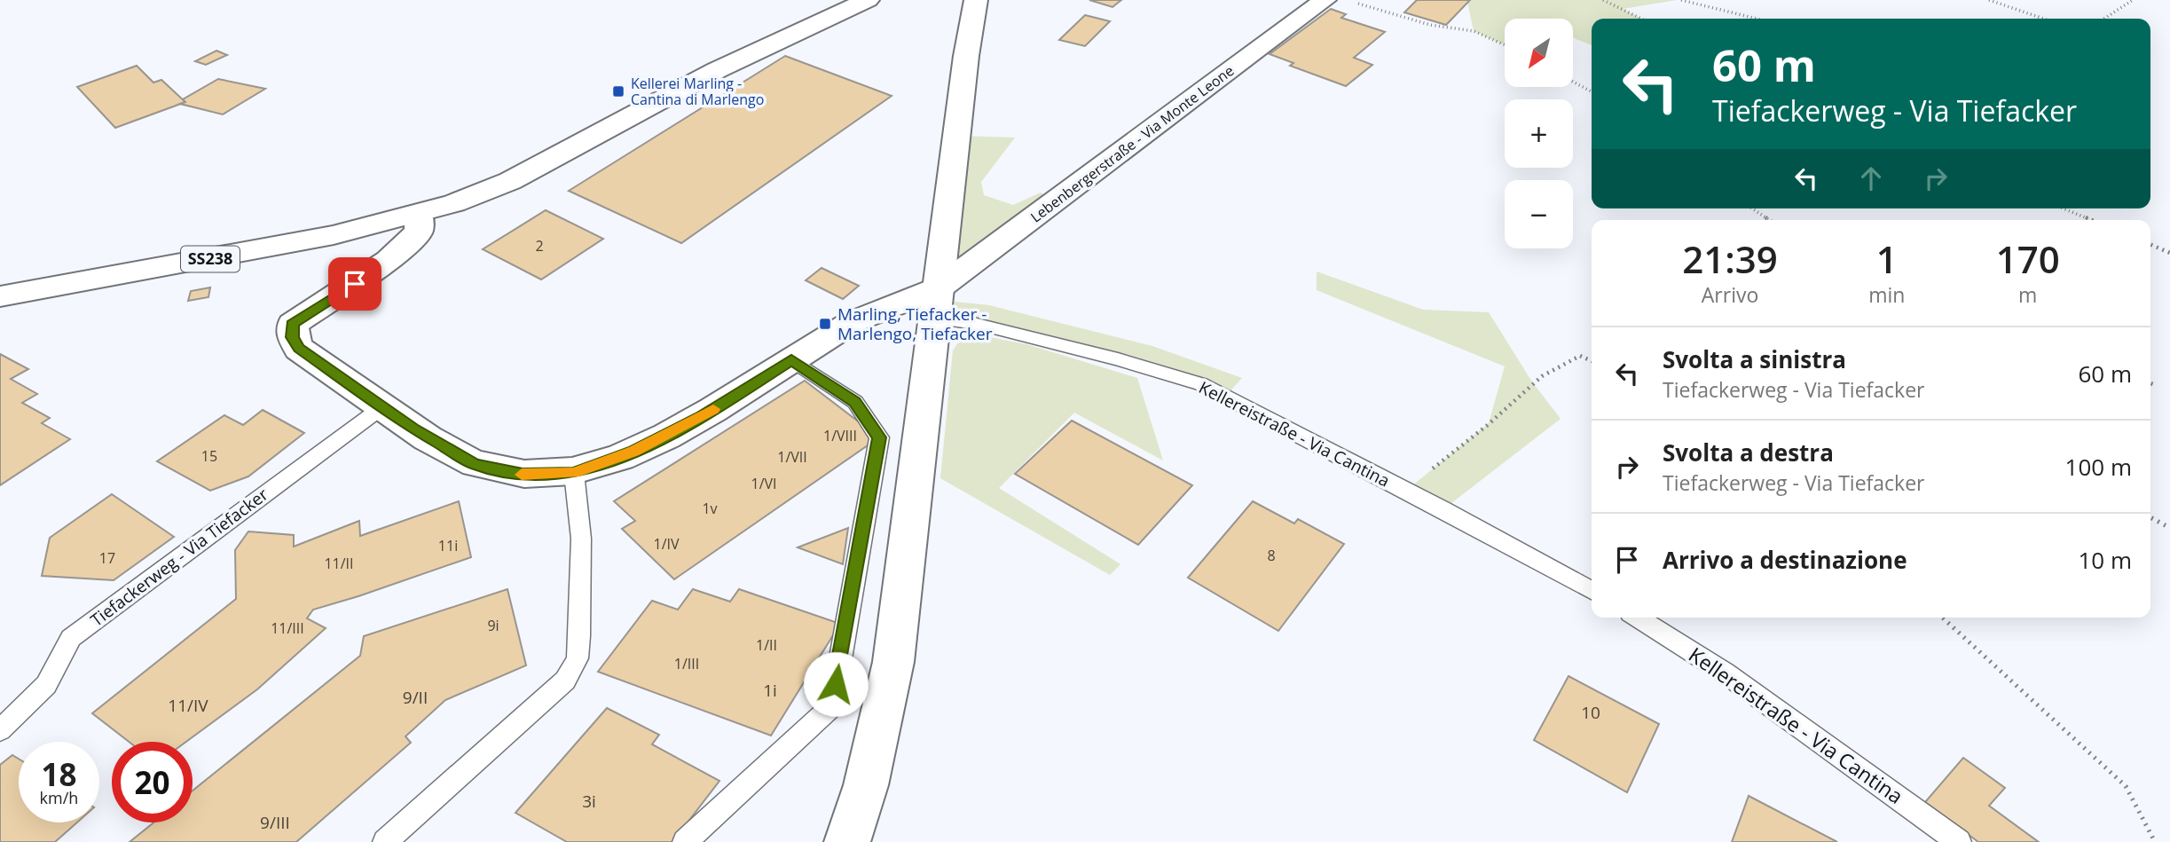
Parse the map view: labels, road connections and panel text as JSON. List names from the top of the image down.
{
  "streets": {
    "street": ["Lebenbergerstraße - Via Monte Leone", "SS238"],
    "lane": ["Kellereistraße - Via Cantina", "Tiefackerweg - Via Tiefacker"]
  },
  "crossings": [
    ["Lebenbergerstraße - Via Monte Leone", "Kellereistraße - Via Cantina"]
  ],
  "places": {
    "transit": ["Kellerei Marling - Cantina di Marlengo", "Marling, Tiefacker - Marlengo, Tiefacker"]
  },
  "house_numbers": [
    "2",
    "1/VIII",
    "15",
    "1/VII",
    "1/VI",
    "1v",
    "1/IV",
    "11i",
    "8",
    "17",
    "11/II",
    "9i",
    "11/III",
    "1/II",
    "1/III",
    "1i",
    "9/II",
    "11/IV",
    "10",
    "3i",
    "9/III"
  ],
  "north": "bottom left",
  "page": {
    "map_buttons": ["+", "−"],
    "turn": ["60 m", "Tiefackerweg - Via Tiefacker"],
    "eta": [
      "21:39",
      "Arrivo",
      "1",
      "min",
      "170",
      "m"
    ],
    "list": [
      {
        "name": "Svolta a sinistra",
        "note": "Tiefackerweg - Via Tiefacker",
        "value": "60 m"
      },
      {
        "name": "Svolta a destra",
        "note": "Tiefackerweg - Via Tiefacker",
        "value": "100 m"
      },
      {
        "name": "Arrivo a destinazione",
        "value": "10 m"
      }
    ],
    "speed": "18 km/h",
    "limit": "20"
  }
}
